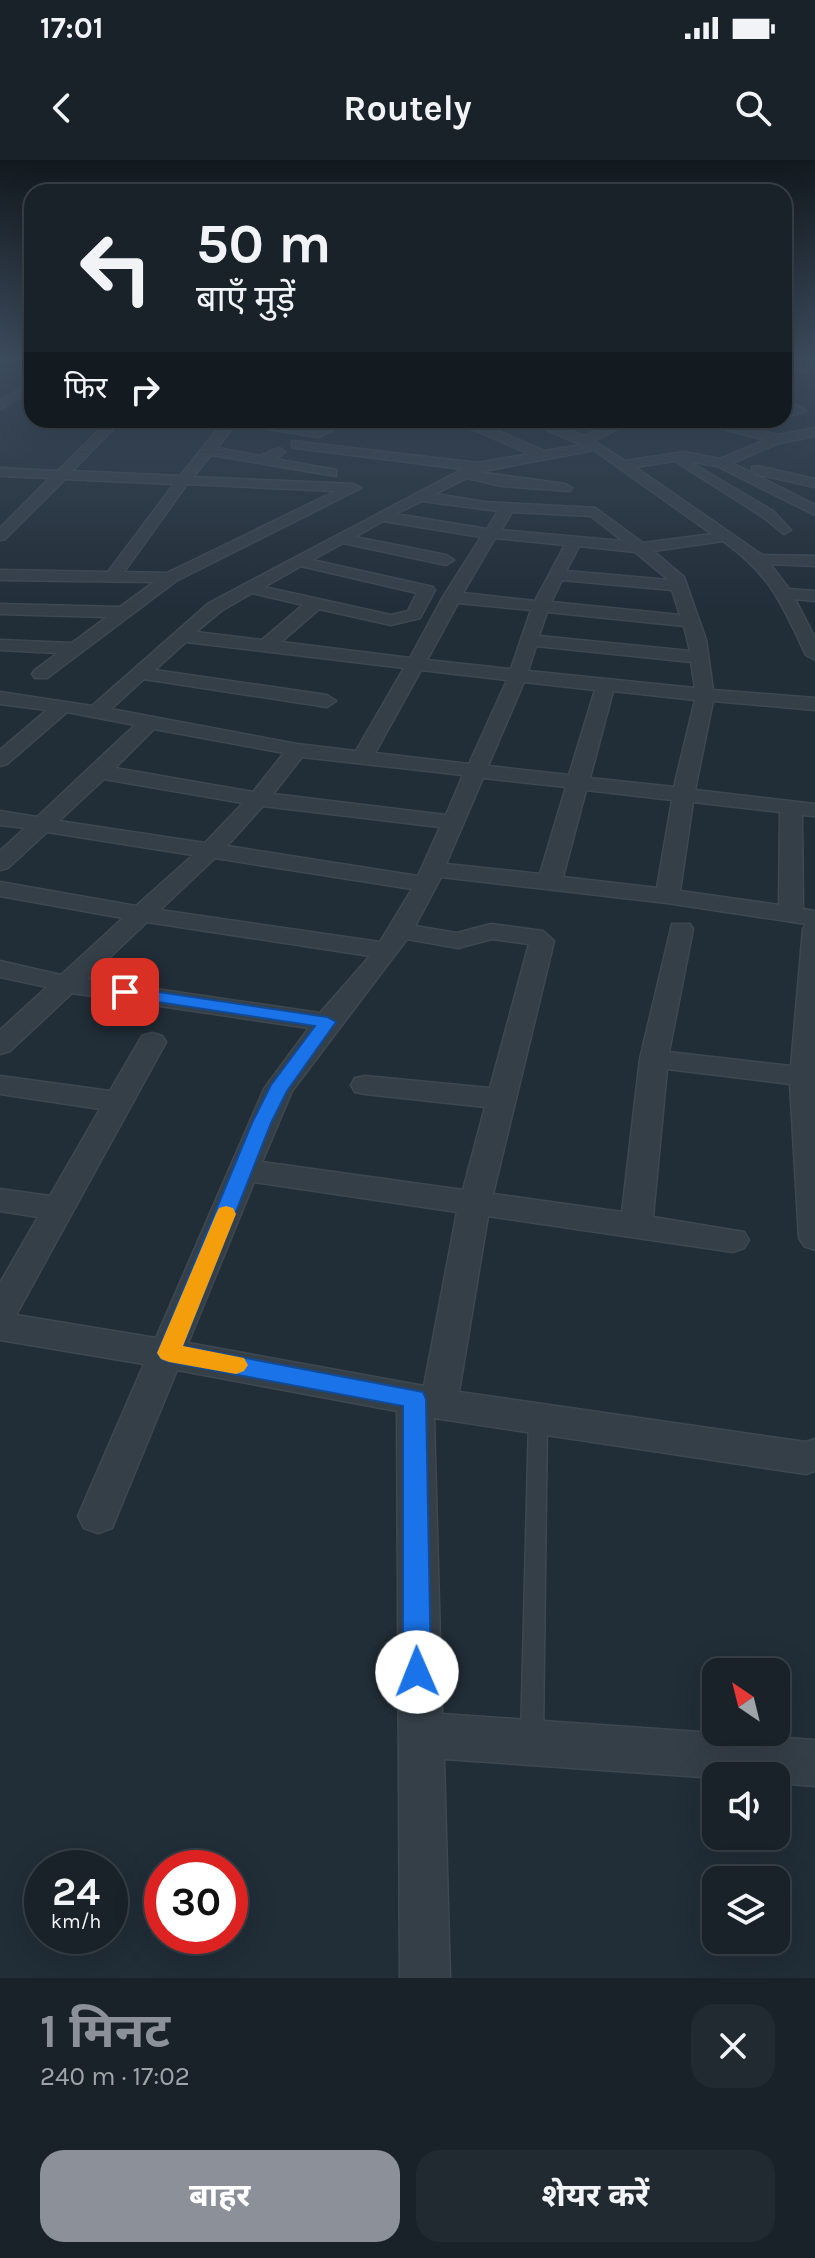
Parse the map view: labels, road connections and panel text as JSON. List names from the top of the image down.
{
  "north": "top left",
  "page": {
    "status": "17:01",
    "header": "Routely",
    "turn": ["50 m", "बाएँ मुड़ें"],
    "then": "फिर",
    "speed": "24 km/h",
    "limit": "30",
    "heading": ["1 मिनट", "240 m · 17:02"],
    "buttons": ["बाहर", "शेयर करें"]
  }
}
